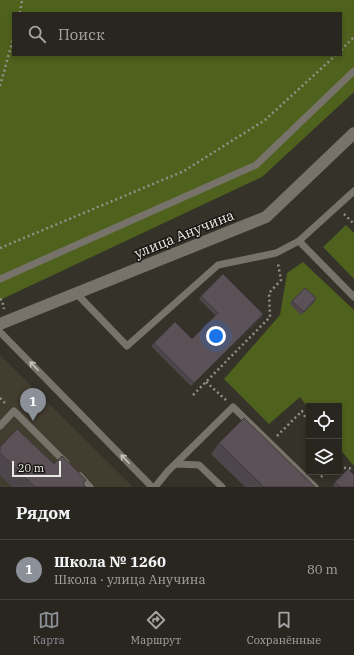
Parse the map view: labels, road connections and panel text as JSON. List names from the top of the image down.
{
  "streets": {
    "street": ["улица Анучина"]
  },
  "scale_bar": "20 m",
  "page": {
    "search": "Поиск",
    "pins": "1",
    "scale": "20 m",
    "heading": "Рядом",
    "list": [
      {
        "mark": "1",
        "name": "Школа № 1260",
        "note": "Школа · улица Анучина",
        "value": "80 m"
      }
    ],
    "nav": ["Карта", "Маршрут", "Сохранённые"]
  }
}
